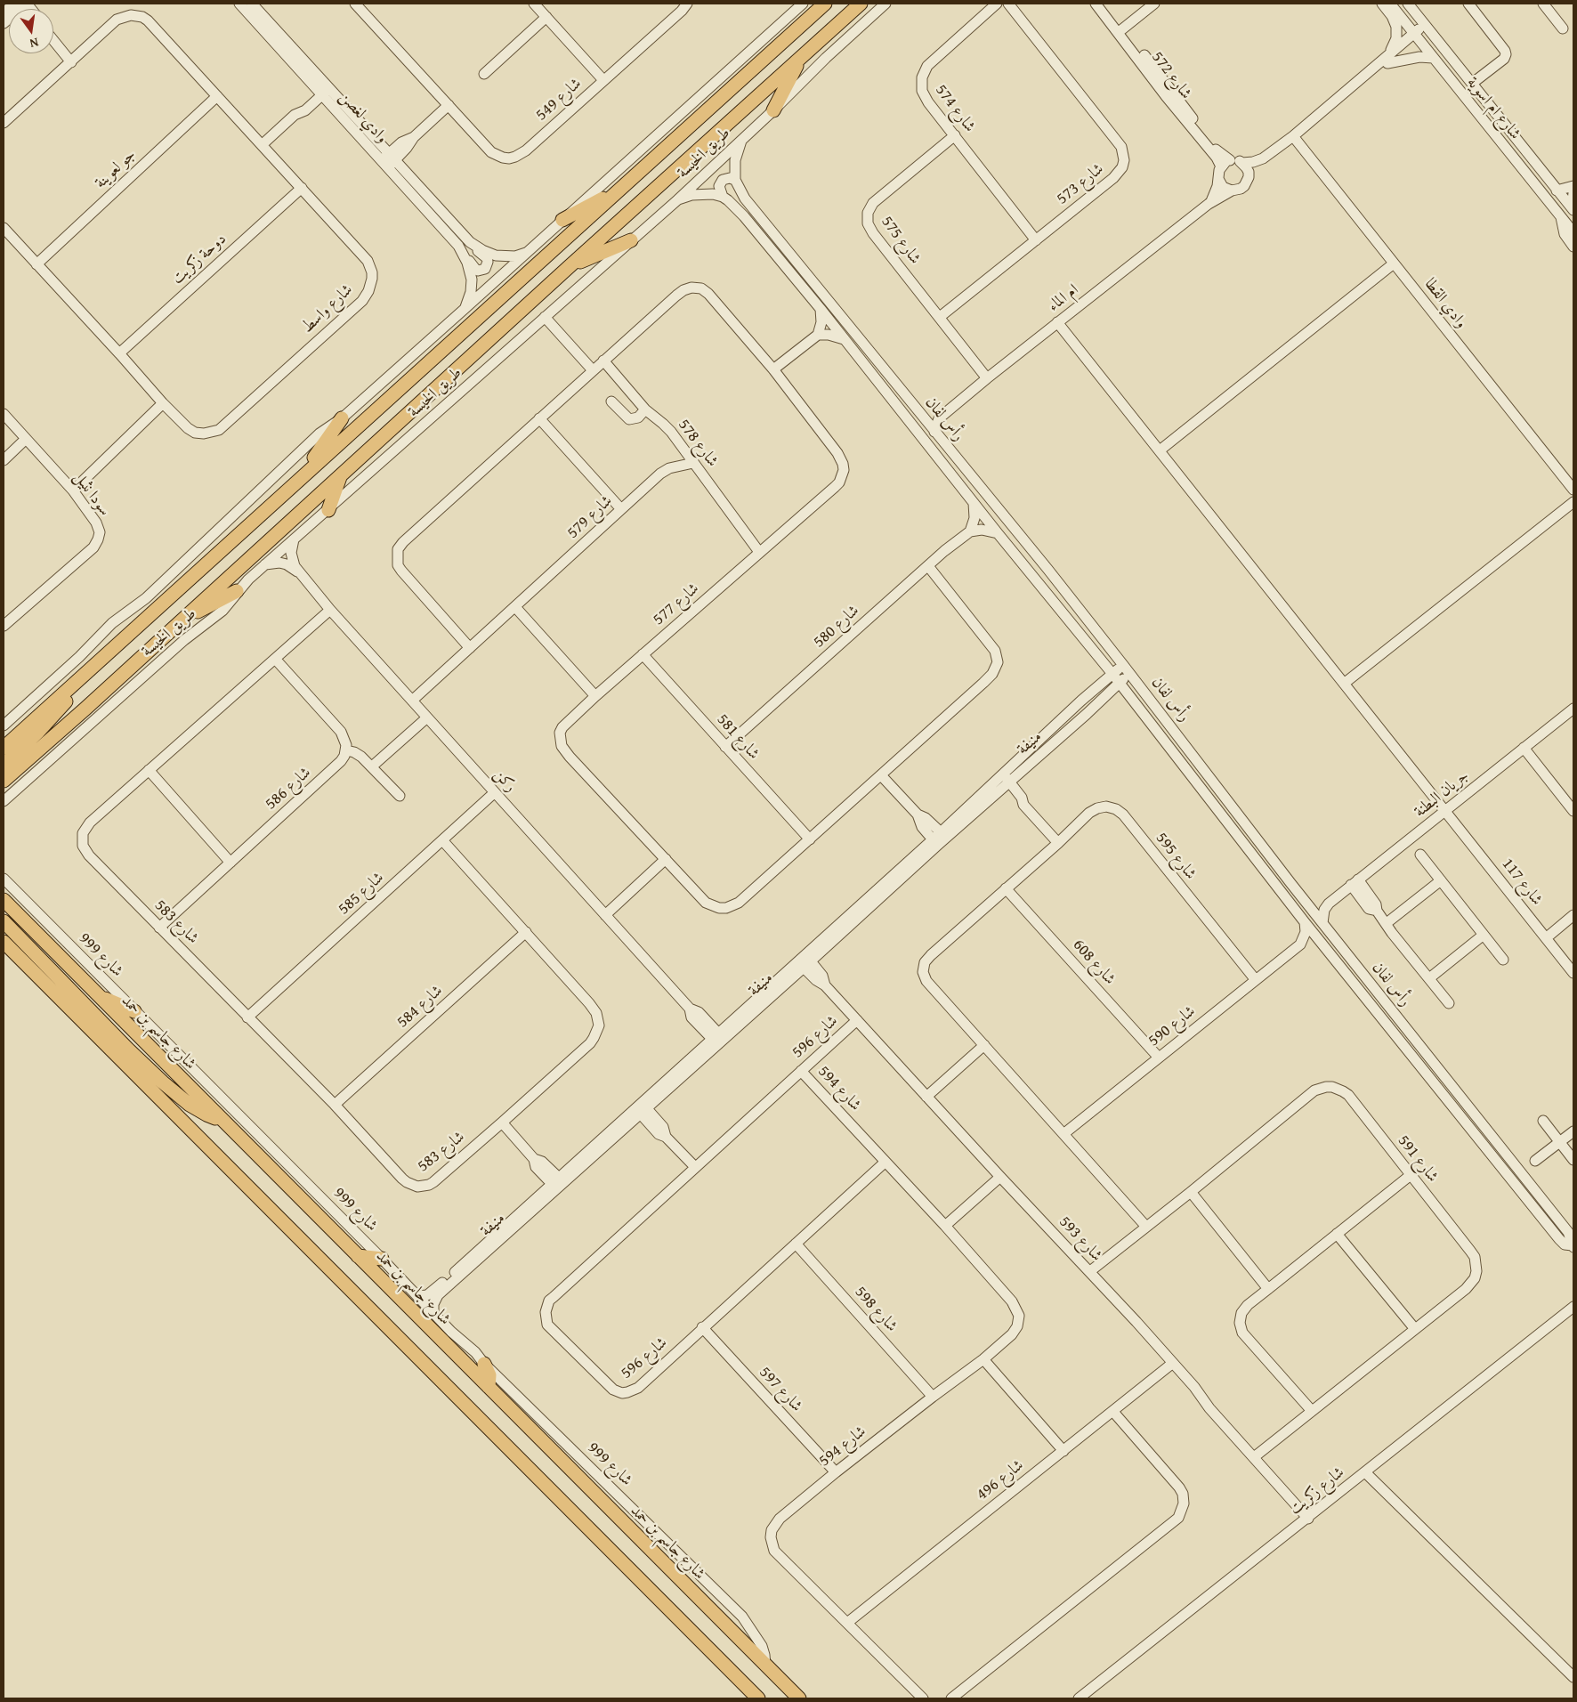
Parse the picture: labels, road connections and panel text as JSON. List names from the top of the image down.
{
  "streets": {
    "main road": ["طريق الخيسة", "شارع جاسم بن حمد"],
    "street": [
      "شارع 572",
      "شارع 549",
      "شارع 574",
      "شارع ام اسوية",
      "وادي لغصن",
      "جو لعوينة",
      "شارع 573",
      "شارع 575",
      "دوحة زكريت",
      "ام الماء",
      "وادي القطا",
      "شارع واسط",
      "رأس لفان",
      "شارع 578",
      "سودا نثيل",
      "شارع 579",
      "شارع 577",
      "شارع 580",
      "شارع 581",
      "منيفة",
      "ركن",
      "شارع 586",
      "جريان البطنة",
      "شارع 595",
      "شارع 117",
      "شارع 585",
      "شارع 583",
      "شارع 999",
      "شارع 608",
      "شارع 584",
      "شارع 590",
      "شارع 596",
      "شارع 594",
      "شارع 591",
      "شارع 593",
      "شارع 598",
      "شارع 597",
      "شارع 496",
      "شارع زكريت"
    ]
  },
  "crossings": [
    ["شارع 572", "ام الماء"],
    ["شارع 574", "شارع 573"],
    ["شارع 574", "شارع 575"],
    ["طريق الخيسة", "ركن"],
    ["جو لعوينة", "شارع واسط"],
    ["شارع 573", "شارع 575"],
    ["شارع 575", "ام الماء"],
    ["دوحة زكريت", "شارع واسط"],
    ["ام الماء", "شارع 117"],
    ["رأس لفان", "منيفة"],
    ["شارع 578", "شارع 579"],
    ["شارع 578", "شارع 577"],
    ["شارع 579", "شارع 577"],
    ["شارع 579", "ركن"],
    ["شارع 577", "شارع 580"],
    ["شارع 577", "شارع 581"],
    ["شارع 580", "شارع 581"],
    ["منيفة", "ركن"],
    ["منيفة", "شارع 999"],
    ["منيفة", "شارع 593"],
    ["ركن", "شارع 585"],
    ["ركن", "شارع 583"],
    ["شارع 586", "شارع 583"],
    ["جريان البطنة", "شارع 117"],
    ["شارع 595", "شارع 608"],
    ["شارع 595", "شارع 590"],
    ["شارع 595", "شارع 591"],
    ["شارع 585", "شارع 583"],
    ["شارع 583", "شارع 584"],
    ["شارع 999", "شارع جاسم بن حمد"],
    ["شارع 608", "شارع 590"],
    ["شارع 596", "شارع 594"],
    ["شارع 596", "شارع 593"],
    ["شارع 596", "شارع 598"],
    ["شارع 596", "شارع 597"],
    ["شارع 594", "شارع 598"],
    ["شارع 594", "شارع 597"],
    ["شارع 594", "شارع 496"],
    ["شارع 591", "شارع 593"],
    ["شارع 593", "شارع 496"],
    ["شارع 593", "شارع زكريت"]
  ],
  "north": "bottom"
}
